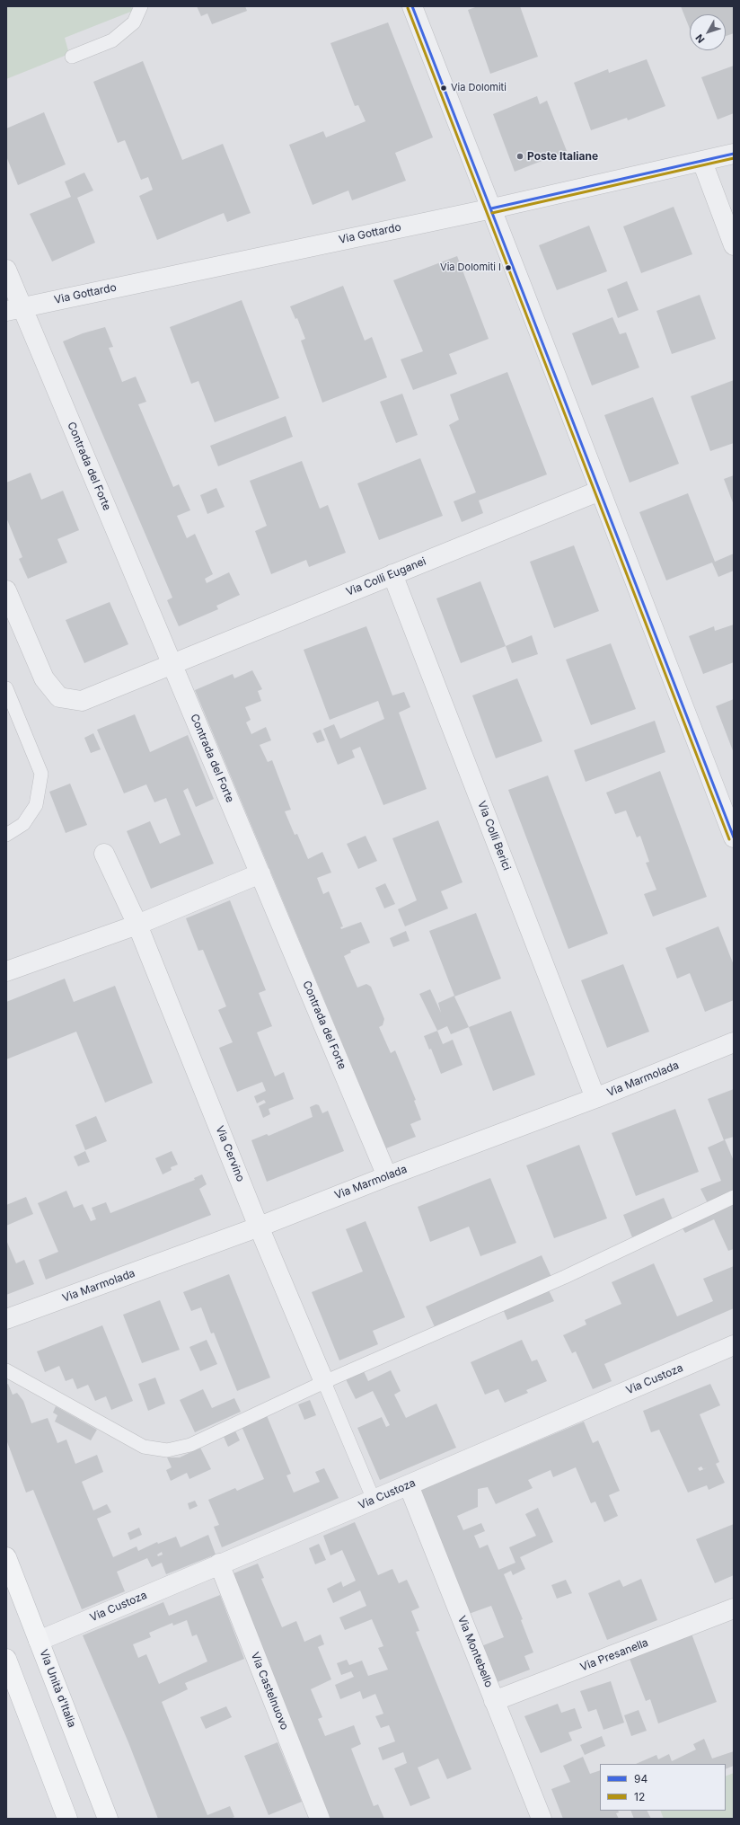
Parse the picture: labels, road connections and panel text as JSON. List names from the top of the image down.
{
  "streets": {
    "main road": ["Via Unità d'Italia"],
    "street": [
      "Via Gottardo",
      "Contrada del Forte",
      "Via Colli Euganei",
      "Via Colli Berici",
      "Via Marmolada",
      "Via Cervino",
      "Via Custoza",
      "Via Montebello",
      "Via Presanella",
      "Via Castelnuovo"
    ]
  },
  "crossings": [
    ["Via Gottardo", "Contrada del Forte"],
    ["Contrada del Forte", "Via Colli Euganei"],
    ["Contrada del Forte", "Via Marmolada"],
    ["Via Colli Euganei", "Via Colli Berici"],
    ["Via Colli Berici", "Via Marmolada"],
    ["Via Marmolada", "Via Cervino"],
    ["Via Custoza", "Via Montebello"],
    ["Via Custoza", "Via Unità d'Italia"],
    ["Via Custoza", "Via Castelnuovo"],
    ["Via Montebello", "Via Presanella"]
  ],
  "places": ["Via Dolomiti", "Poste Italiane", "Via Dolomiti I"],
  "lines": ["transit line 94", "transit line 12"],
  "legend": ["94", "12"],
  "north": "bottom left"
}
